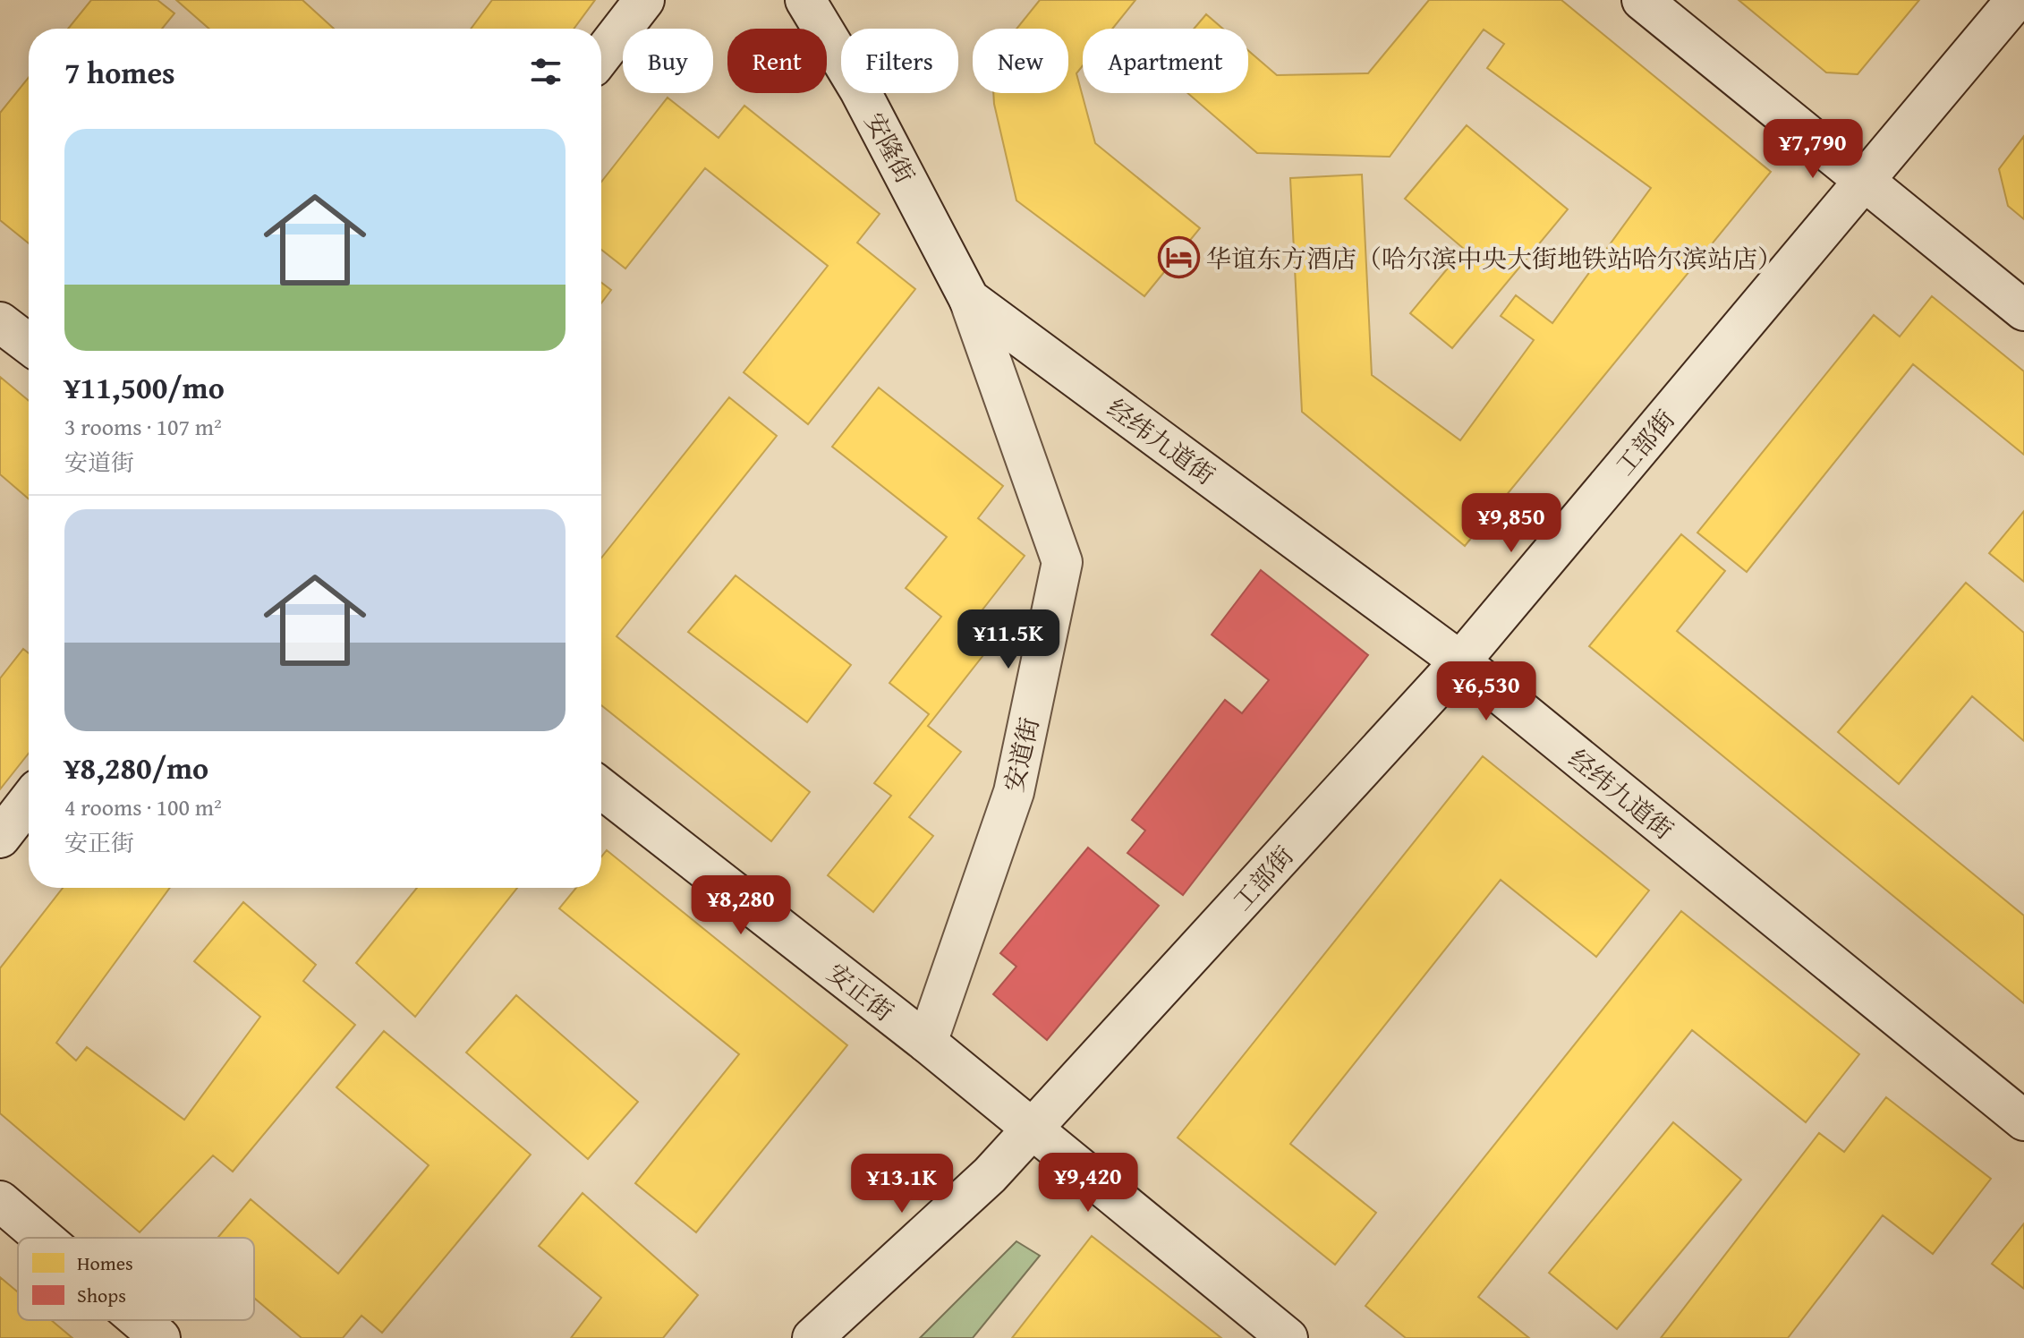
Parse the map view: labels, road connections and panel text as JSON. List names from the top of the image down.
{
  "streets": {
    "street": [
      "安隆街",
      "经纬九道街",
      "工部街",
      "安道街",
      "安正街"
    ]
  },
  "crossings": [
    ["安隆街", "经纬九道街"],
    ["安隆街", "安道街"],
    ["经纬九道街", "工部街"],
    ["经纬九道街", "安道街"],
    ["工部街", "安正街"],
    ["安道街", "安正街"]
  ],
  "places": {
    "hotel": ["华谊东方酒店（哈尔滨中央大街地铁站哈尔滨站店）"]
  },
  "legend": ["Homes", "Shops"],
  "page": {
    "chip": [
      "Buy",
      "Rent",
      "Filters",
      "New",
      "Apartment"
    ],
    "heading": "7 homes",
    "list": [
      {
        "name": "¥11,500/mo",
        "note": "3 rooms · 107 m² · 安道街"
      },
      {
        "name": "¥8,280/mo",
        "note": "4 rooms · 100 m² · 安正街"
      }
    ],
    "price": [
      "¥7,790",
      "¥9,850",
      "¥11.5K",
      "¥6,530",
      "¥8,280",
      "¥9,420",
      "¥13.1K"
    ]
  }
}
